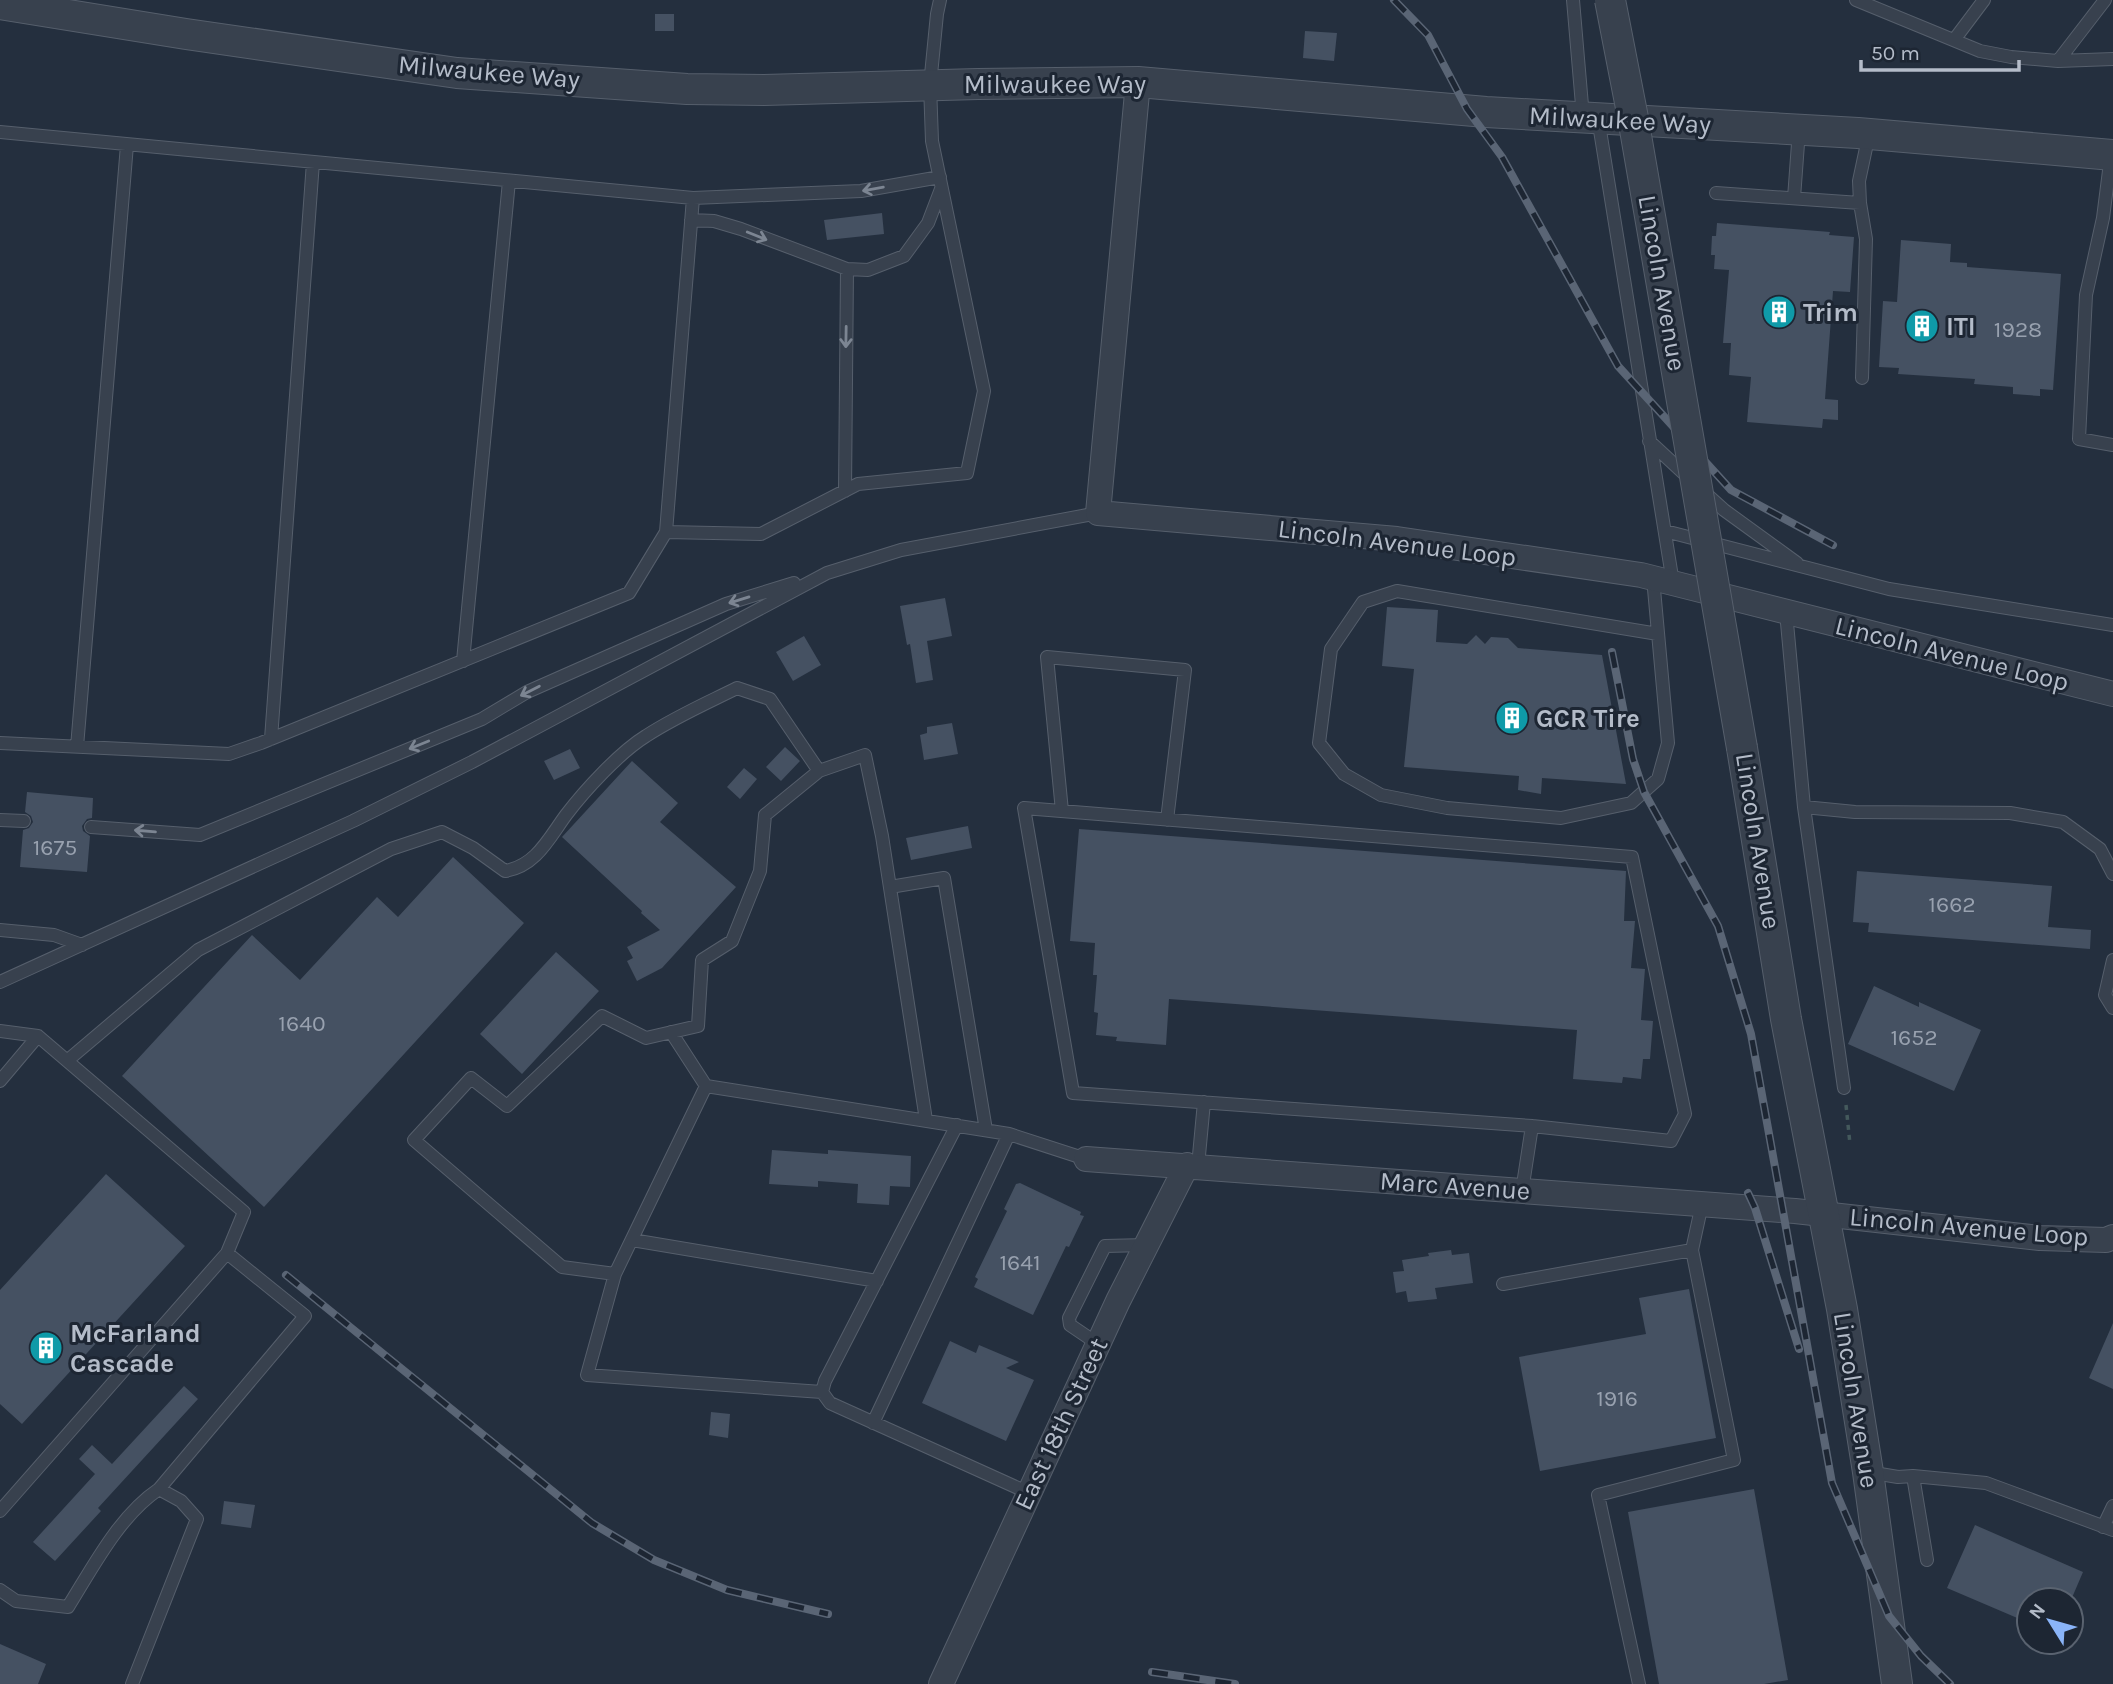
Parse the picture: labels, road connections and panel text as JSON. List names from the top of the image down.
{
  "streets": {
    "street": [
      "Milwaukee Way",
      "Lincoln Avenue",
      "Lincoln Avenue Loop",
      "Marc Avenue",
      "East 18th Street"
    ]
  },
  "crossings": [
    ["Lincoln Avenue", "Lincoln Avenue Loop"],
    ["Lincoln Avenue", "Marc Avenue"],
    ["Lincoln Avenue Loop", "Marc Avenue"],
    ["Marc Avenue", "East 18th Street"]
  ],
  "places": {
    "building": [
      "Trim",
      "ITI",
      "GCR Tire",
      "McFarland Cascade"
    ]
  },
  "house_numbers": [
    "1928",
    "1675",
    "1662",
    "1640",
    "1652",
    "1641",
    "1916"
  ],
  "scale_bar": "50 m",
  "north": "top left"
}
